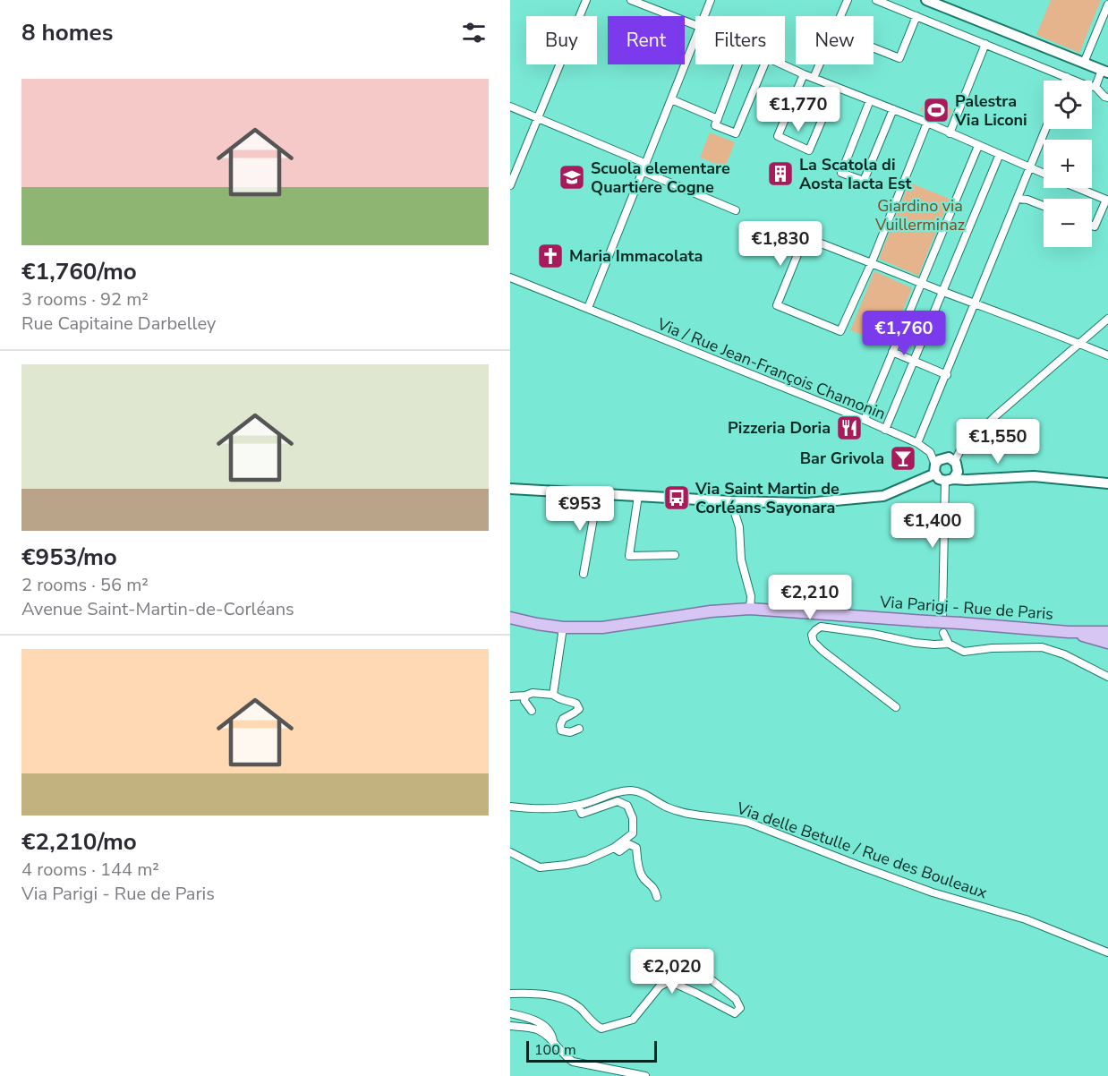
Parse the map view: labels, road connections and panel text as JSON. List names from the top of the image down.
{
  "streets": {
    "main road": ["Via Parigi - Rue de Paris"],
    "street": ["Via / Rue Jean-François Chamonin", "Via delle Betulle / Rue des Bouleaux"]
  },
  "parks": ["Giardino via Vuillerminaz"],
  "places": {
    "sports": ["Palestra Via Liconi"],
    "building": ["La Scatola di Aosta Iacta Est"],
    "school or university": ["Scuola elementare Quartiere Cogne"],
    "church": ["Maria Immacolata"],
    "restaurant": ["Pizzeria Doria"],
    "bar": ["Bar Grivola"],
    "bus stop": ["Via Saint Martin de Corléans Sayonara"]
  },
  "scale_bar": "100 m",
  "page": {
    "heading": "8 homes",
    "chip": [
      "Buy",
      "Rent",
      "Filters",
      "New"
    ],
    "list": [
      {
        "name": "€1,760/mo",
        "note": "3 rooms · 92 m² · Rue Capitaine Darbelley"
      },
      {
        "name": "€953/mo",
        "note": "2 rooms · 56 m² · Avenue Saint-Martin-de-Corléans"
      },
      {
        "name": "€2,210/mo",
        "note": "4 rooms · 144 m² · Via Parigi - Rue de Paris"
      }
    ],
    "map_buttons": ["+", "−"],
    "price": [
      "€1,770",
      "€1,830",
      "€1,760",
      "€1,550",
      "€953",
      "€1,400",
      "€2,210",
      "€2,020"
    ],
    "scale": "100 m"
  }
}
